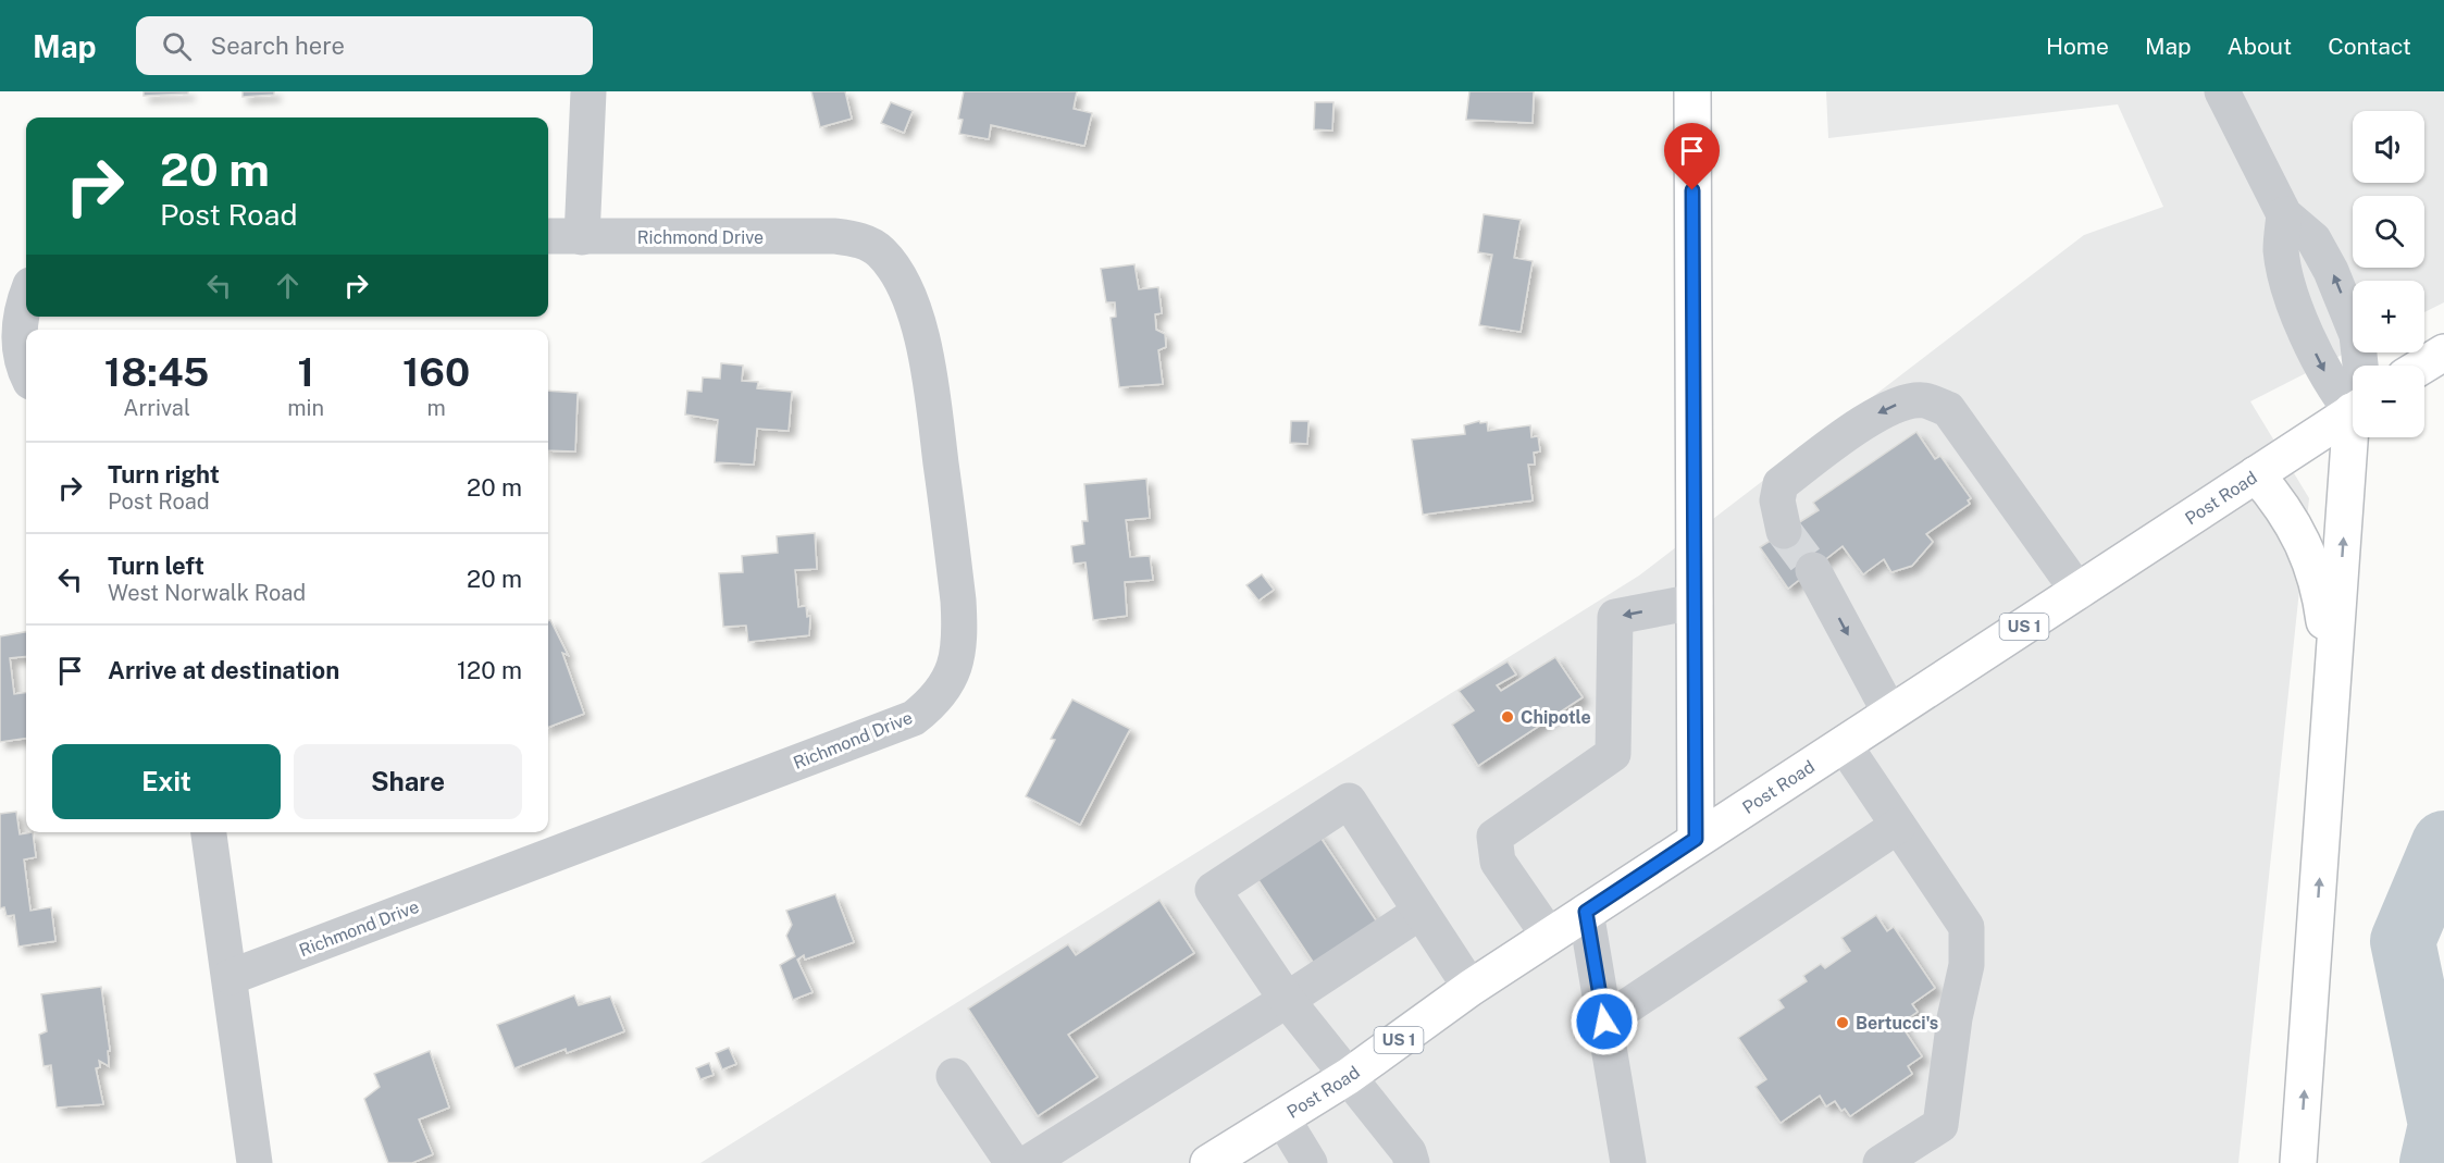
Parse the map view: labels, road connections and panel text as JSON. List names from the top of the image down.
{
  "streets": {
    "main road": ["Post Road", "US 1"],
    "street": ["Richmond Drive"]
  },
  "places": ["Chipotle", "Bertucci's"],
  "page": {
    "header": "Map",
    "search": "Search here",
    "nav": [
      "Home",
      "Map",
      "About",
      "Contact"
    ],
    "map_buttons": ["+", "−"],
    "turn": ["20 m", "Post Road"],
    "eta": [
      "18:45",
      "Arrival",
      "1",
      "min",
      "160",
      "m"
    ],
    "list": [
      {
        "name": "Turn right",
        "note": "Post Road",
        "value": "20 m"
      },
      {
        "name": "Turn left",
        "note": "West Norwalk Road",
        "value": "20 m"
      },
      {
        "name": "Arrive at destination",
        "value": "120 m"
      }
    ],
    "buttons": ["Exit", "Share"]
  }
}
